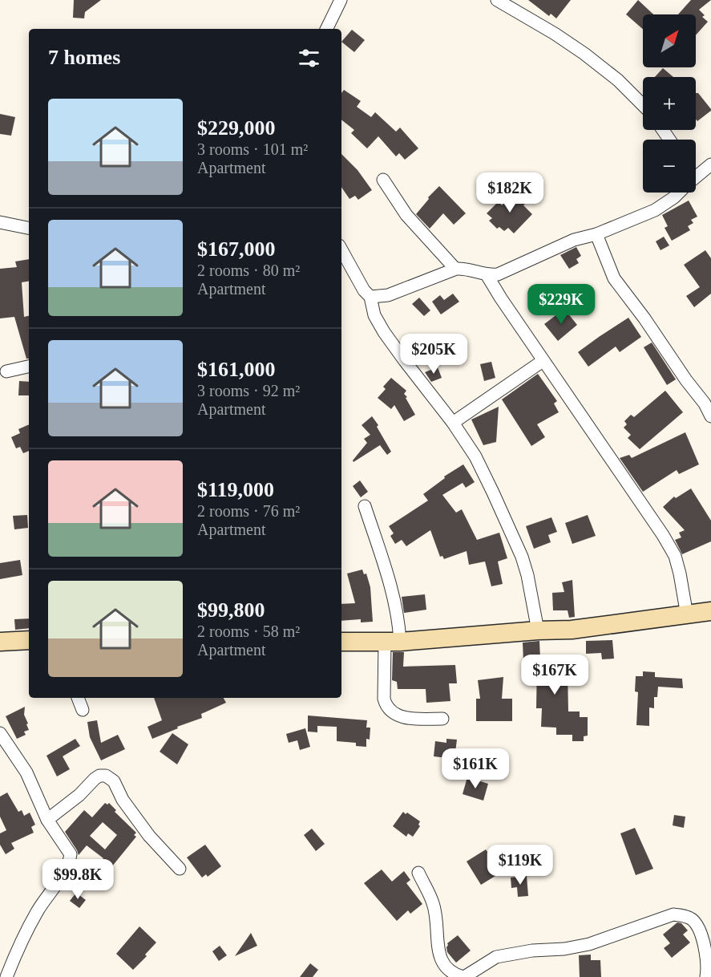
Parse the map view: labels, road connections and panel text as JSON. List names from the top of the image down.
{
  "north": "top right",
  "page": {
    "map_buttons": ["+", "−"],
    "heading": "7 homes",
    "list": [
      {
        "name": "$229,000",
        "note": "3 rooms · 101 m² · Apartment"
      },
      {
        "name": "$167,000",
        "note": "2 rooms · 80 m² · Apartment"
      },
      {
        "name": "$161,000",
        "note": "3 rooms · 92 m² · Apartment"
      },
      {
        "name": "$119,000",
        "note": "2 rooms · 76 m² · Apartment"
      },
      {
        "name": "$99,800",
        "note": "2 rooms · 58 m² · Apartment"
      }
    ],
    "price": [
      "$182K",
      "$229K",
      "$205K",
      "$167K",
      "$161K",
      "$119K",
      "$99.8K"
    ]
  }
}
